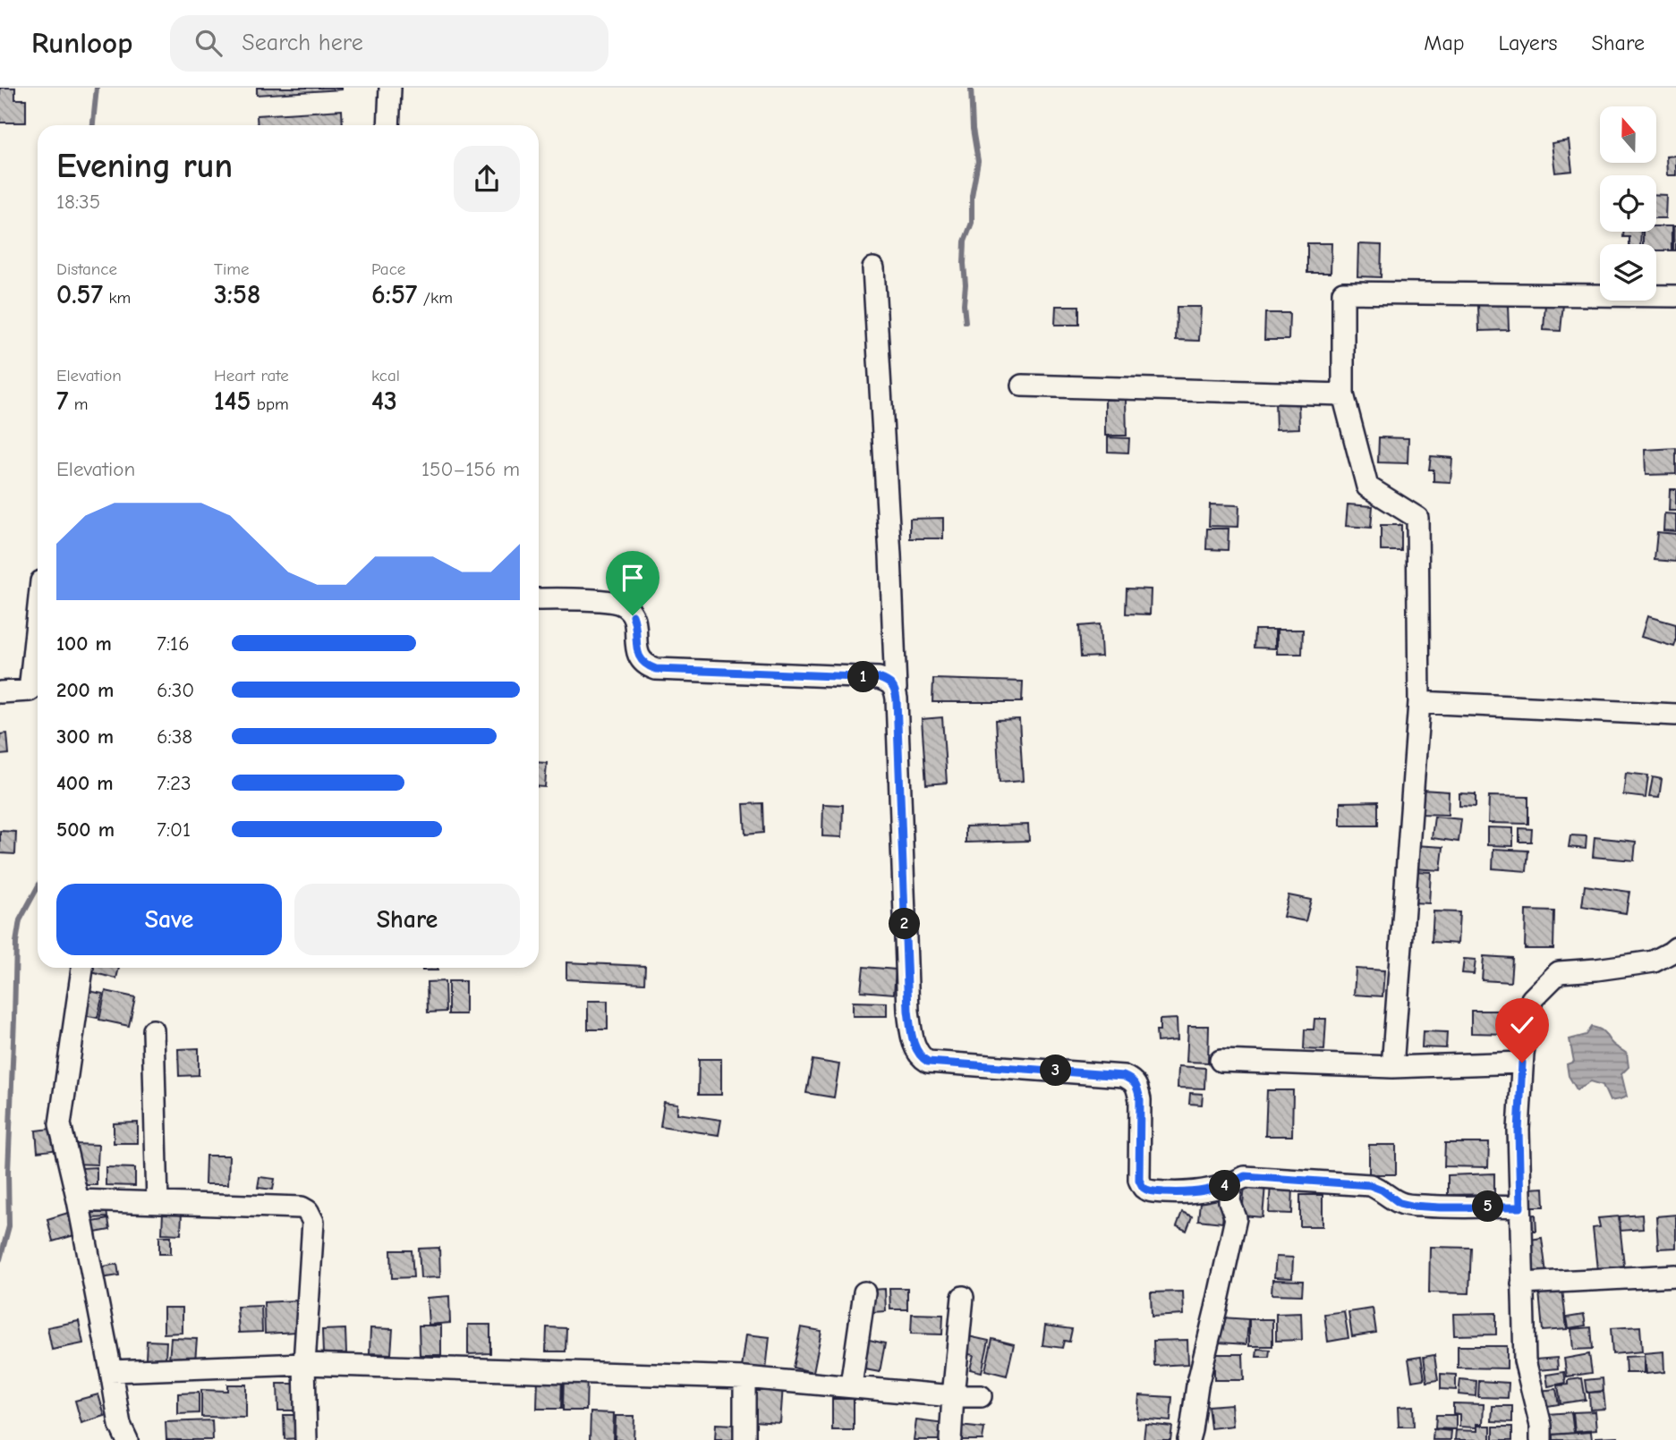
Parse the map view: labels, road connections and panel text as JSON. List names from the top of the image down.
{
  "north": "top",
  "page": {
    "header": "Runloop",
    "search": "Search here",
    "nav": ["Map", "Layers", "Share"],
    "heading": ["Evening run", "18:35"],
    "stats": [
      ["Distance", "0.57 km"],
      ["Time", "3:58"],
      ["Pace", "6:57 /km"],
      ["Elevation", "7 m"],
      ["Heart rate", "145 bpm"],
      ["kcal", "43"]
    ],
    "chart": ["Elevation", "150–156 m"],
    "list": [
      {
        "name": "100 m",
        "note": "7:16"
      },
      {
        "name": "200 m",
        "note": "6:30"
      },
      {
        "name": "300 m",
        "note": "6:38"
      },
      {
        "name": "400 m",
        "note": "7:23"
      },
      {
        "name": "500 m",
        "note": "7:01"
      }
    ],
    "pins": [
      "1",
      "2",
      "3",
      "4",
      "5"
    ],
    "buttons": ["Save", "Share"]
  }
}
